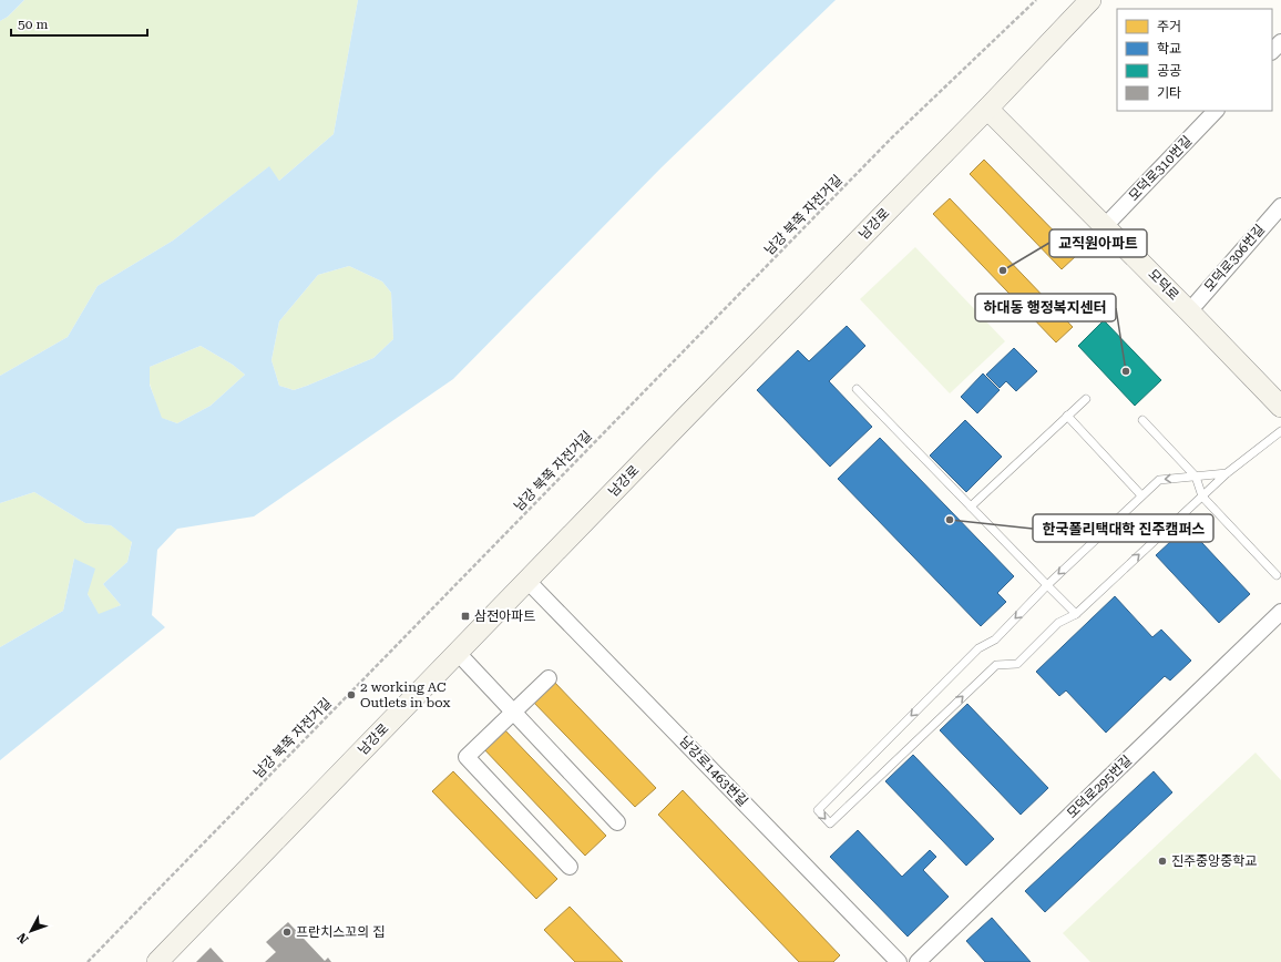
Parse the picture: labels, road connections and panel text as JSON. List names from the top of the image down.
{
  "streets": {
    "street": [
      "모덕로310번길",
      "남강로",
      "모덕로306번길",
      "모덕로",
      "남강로1463번길",
      "모덕로295번길"
    ],
    "path": ["남강 북쪽 자전거길"]
  },
  "crossings": [
    ["모덕로310번길", "모덕로"],
    ["남강로", "모덕로"],
    ["남강로", "남강로1463번길"],
    ["모덕로306번길", "모덕로"]
  ],
  "places": {
    "other": [
      "교직원아파트",
      "하대동 행정복지센터",
      "한국폴리택대학 진주캠퍼스",
      "2 working AC Outlets in box",
      "진주중앙중학교",
      "프란치스꼬의 집"
    ],
    "transit": ["삼전아파트"]
  },
  "legend": [
    "주거",
    "학교",
    "공공",
    "기타"
  ],
  "scale_bar": "50 m",
  "north": "bottom left"
}
